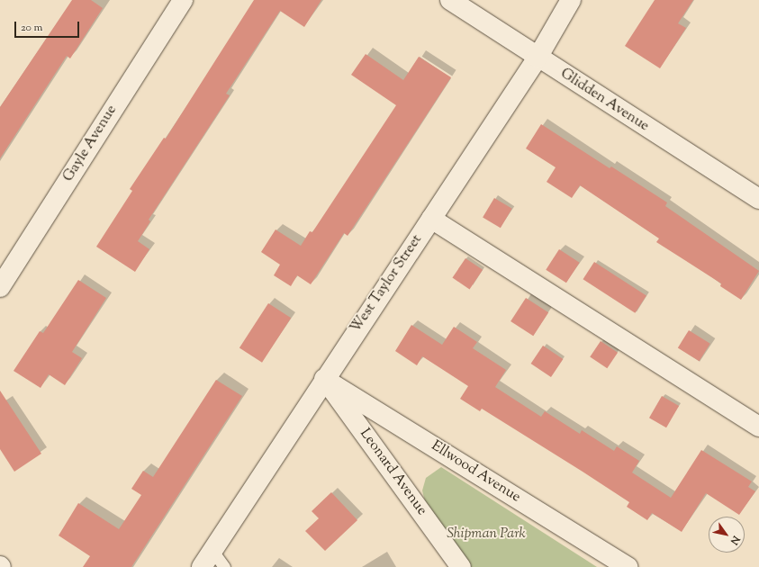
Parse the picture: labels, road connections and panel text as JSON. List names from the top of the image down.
{
  "streets": {
    "street": [
      "Glidden Avenue",
      "Gayle Avenue",
      "West Taylor Street",
      "Leonard Avenue",
      "Ellwood Avenue"
    ]
  },
  "crossings": [
    ["Glidden Avenue", "West Taylor Street"],
    ["West Taylor Street", "Leonard Avenue"],
    ["West Taylor Street", "Ellwood Avenue"],
    ["Leonard Avenue", "Ellwood Avenue"]
  ],
  "parks": ["Shipman Park"],
  "scale_bar": "20 m",
  "north": "bottom right"
}
